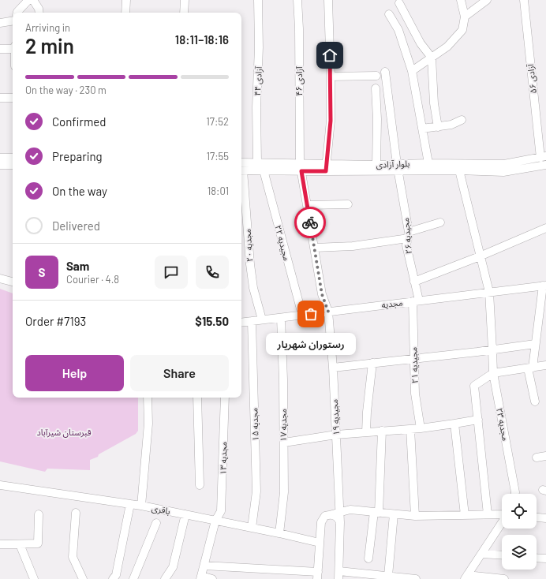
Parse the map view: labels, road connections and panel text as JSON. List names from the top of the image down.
{
  "streets": {
    "street": [
      "آزادی ۵۶",
      "آزادی ۴۴",
      "آزادی ۴۶",
      "بلوار آزادی",
      "مجیدیه ۲۶",
      "مجیدیه ۲۲",
      "مجدیه ۲۰",
      "مجدیه",
      "مجیدیه ۲۱",
      "مجیدیه ۱۹",
      "مجدیه ۱۵",
      "مجدیه ۲۳",
      "مجدیه ۱۷",
      "مجدیه ۱۳",
      "باقری"
    ]
  },
  "crossings": [
    ["آزادی ۵۶", "بلوار آزادی"],
    ["آزادی ۴۴", "بلوار آزادی"],
    ["آزادی ۴۶", "بلوار آزادی"],
    ["آزادی ۴۶", "مجیدیه ۱۹"],
    ["بلوار آزادی", "مجیدیه ۲۶"],
    ["بلوار آزادی", "مجیدیه ۲۲"],
    ["بلوار آزادی", "مجدیه ۲۰"],
    ["بلوار آزادی", "مجدیه ۲۳"],
    ["مجیدیه ۲۶", "مجدیه"],
    ["مجیدیه ۲۶", "مجیدیه ۲۱"],
    ["مجیدیه ۲۲", "مجدیه"],
    ["مجدیه ۲۰", "مجدیه"],
    ["مجدیه", "مجیدیه ۲۱"],
    ["مجدیه", "مجیدیه ۱۹"],
    ["مجدیه", "مجدیه ۱۵"],
    ["مجدیه", "مجدیه ۲۳"],
    ["مجدیه", "مجدیه ۱۷"],
    ["مجدیه ۱۵", "باقری"],
    ["مجدیه ۱۷", "باقری"],
    ["مجدیه ۱۳", "باقری"]
  ],
  "parks": ["قبرستان شیرآباد"],
  "places": ["رستوران شهریار"],
  "page": {
    "heading": ["2 min", "Arriving in", "18:11–18:16"],
    "panel": [
      "Sam",
      "Courier · 4.8",
      "Order #7193",
      "$15.50"
    ],
    "bar": "On the way · 230 m",
    "list": [
      ["Confirmed", "17:52"],
      ["Preparing", "17:55"],
      ["On the way", "18:01"],
      "Delivered"
    ],
    "round": "S",
    "bubble": "رستوران شهریار",
    "buttons": ["Help", "Share"]
  }
}
